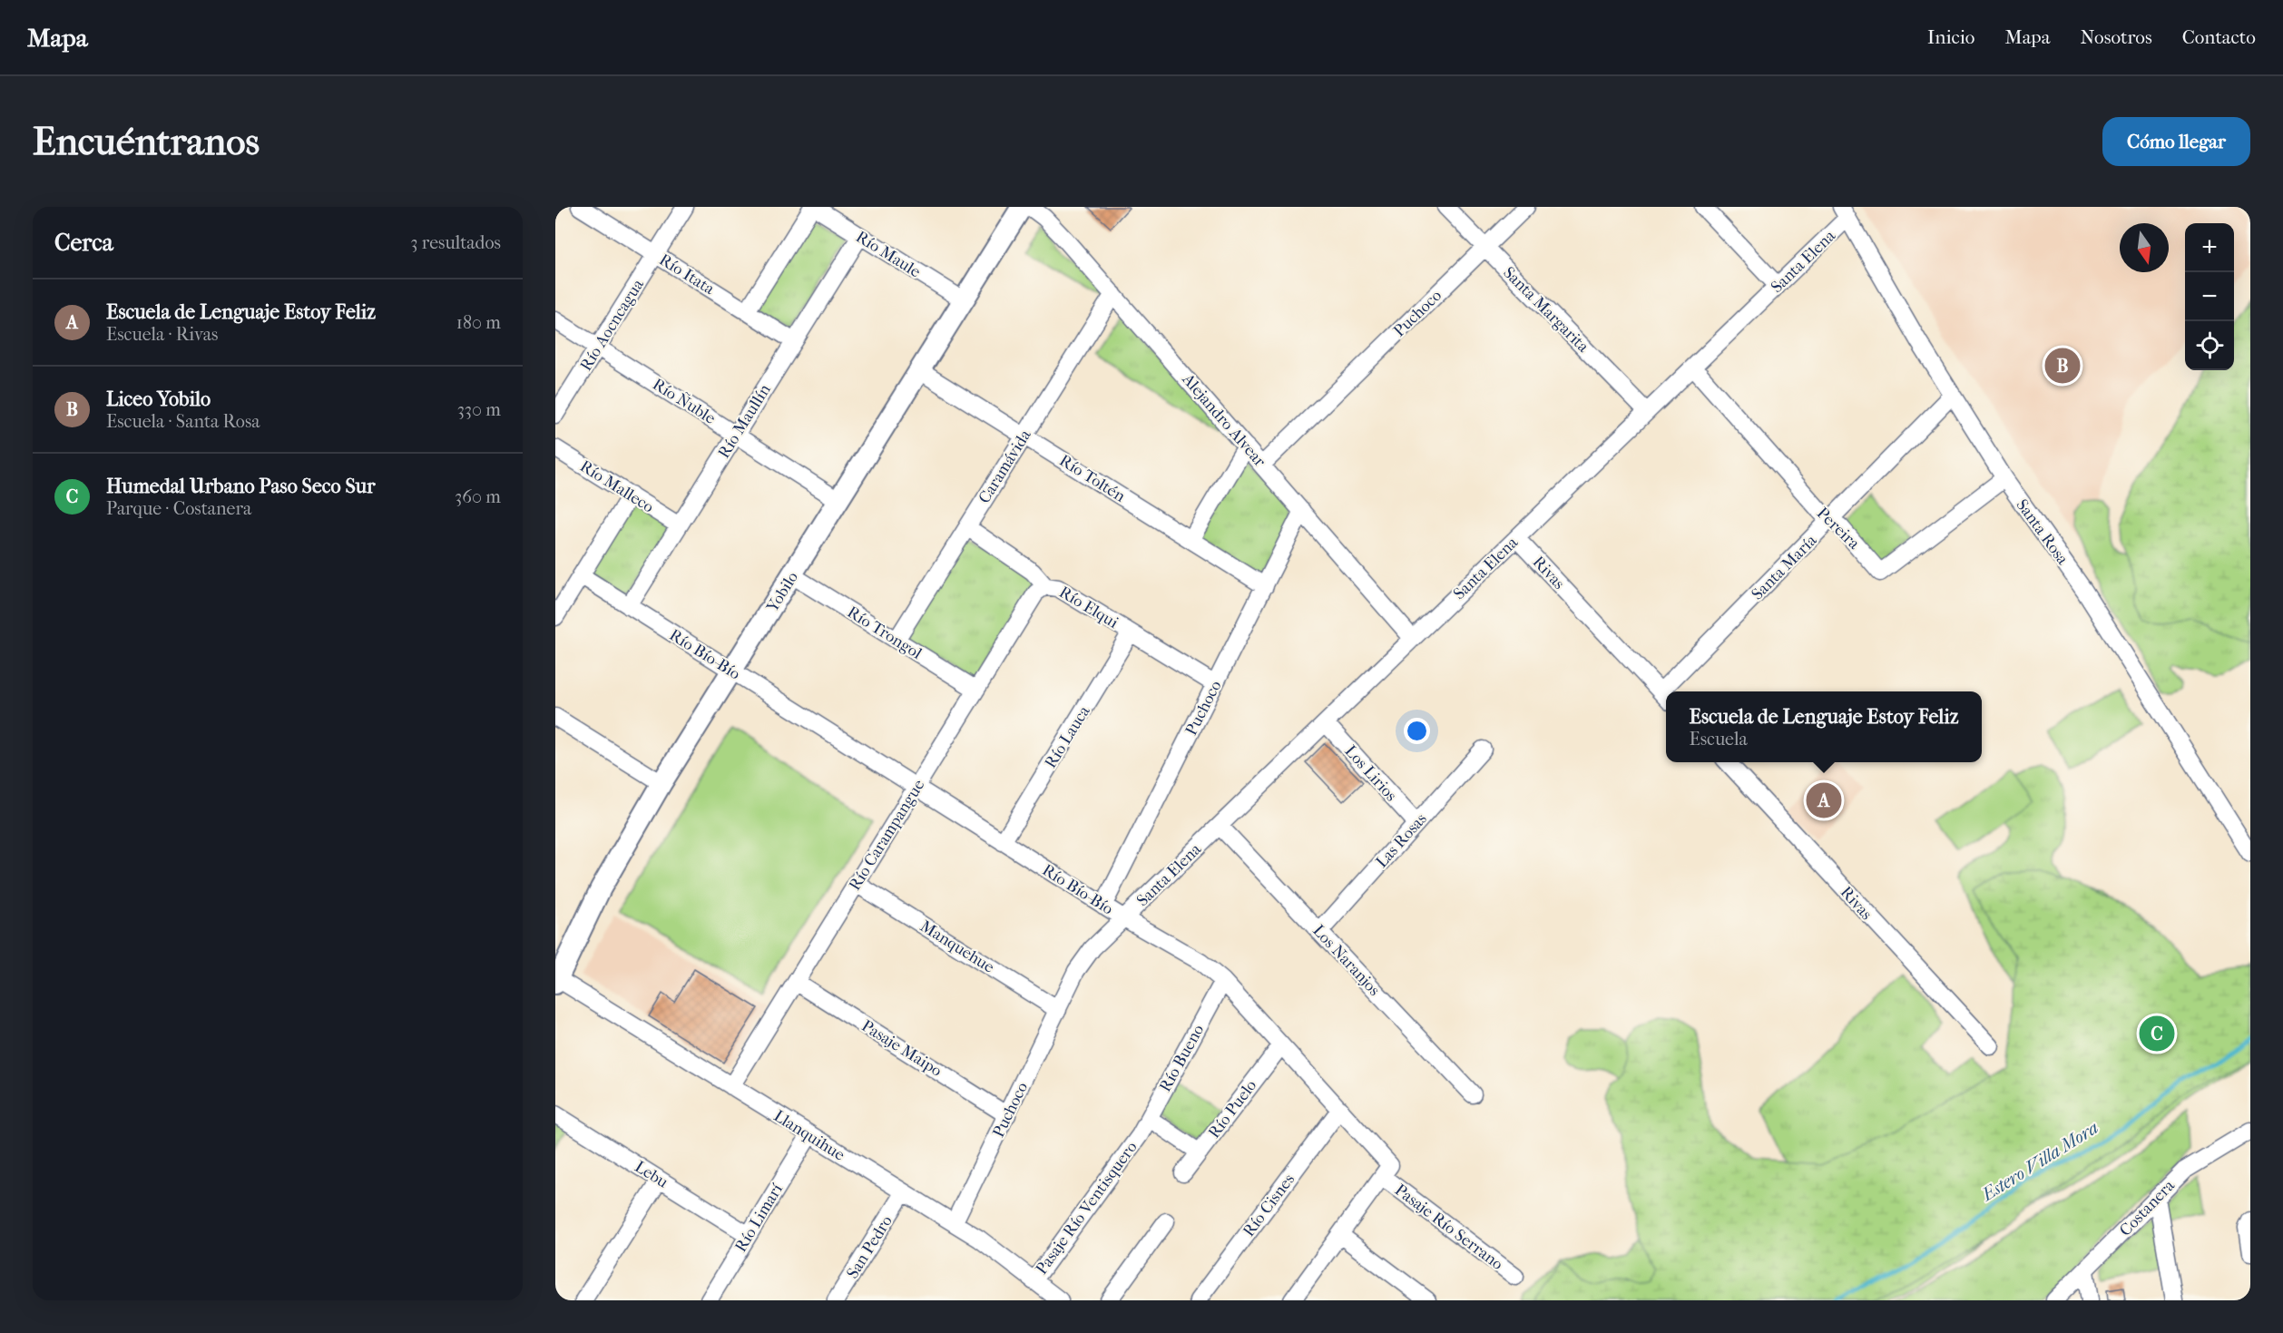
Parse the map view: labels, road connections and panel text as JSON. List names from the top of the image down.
{
  "streets": {
    "main road": ["Yobilo"],
    "street": [
      "Río Maule",
      "Santa Elena",
      "Río Itata",
      "Santa Margarita",
      "Puchoco",
      "Río Aocncagua",
      "Río Ñuble",
      "Alejandro Alvear",
      "Río Maullín",
      "Caramávida",
      "Río Toltén",
      "Río Malleco",
      "Pereira",
      "Santa Rosa",
      "Santa María",
      "Rivas",
      "Río Elqui",
      "Río Trongol",
      "Río Bío-Bío",
      "Río Lauca",
      "Los Lirios",
      "Río Carampangue",
      "Las Rosas",
      "Manquehue",
      "Los Naranjos",
      "Pasaje Maipo",
      "Río Bueno",
      "Río Puelo",
      "Llanquihue",
      "Lebu",
      "Río Cisnes",
      "Pasaje Río Ventisquero",
      "Costanera",
      "Río Limarí",
      "Pasaje Río Serrano",
      "San Pedro"
    ]
  },
  "crossings": [
    ["Río Maule", "Río Maullín"],
    ["Río Maule", "Yobilo"],
    ["Santa Elena", "Santa Margarita"],
    ["Santa Elena", "Puchoco"],
    ["Santa Elena", "Alejandro Alvear"],
    ["Santa Elena", "Pereira"],
    ["Santa Elena", "Santa Rosa"],
    ["Santa Elena", "Rivas"],
    ["Santa Elena", "Río Bío-Bío"],
    ["Santa Elena", "Los Lirios"],
    ["Santa Elena", "Los Naranjos"],
    ["Río Itata", "Río Aocncagua"],
    ["Río Itata", "Río Maullín"],
    ["Santa Margarita", "Puchoco"],
    ["Puchoco", "Alejandro Alvear"],
    ["Puchoco", "Río Toltén"],
    ["Puchoco", "Río Elqui"],
    ["Puchoco", "Río Bío-Bío"],
    ["Puchoco", "Manquehue"],
    ["Puchoco", "Pasaje Maipo"],
    ["Puchoco", "Llanquihue"],
    ["Río Aocncagua", "Río Ñuble"],
    ["Río Ñuble", "Río Maullín"],
    ["Río Ñuble", "Yobilo"],
    ["Alejandro Alvear", "Caramávida"],
    ["Río Maullín", "Río Malleco"],
    ["Río Maullín", "Río Bío-Bío"],
    ["Caramávida", "Río Toltén"],
    ["Caramávida", "Río Elqui"],
    ["Caramávida", "Río Trongol"],
    ["Río Toltén", "Yobilo"],
    ["Pereira", "Santa Rosa"],
    ["Pereira", "Santa María"],
    ["Santa Rosa", "Santa María"],
    ["Yobilo", "Río Trongol"],
    ["Yobilo", "Río Bío-Bío"],
    ["Yobilo", "Llanquihue"],
    ["Río Elqui", "Río Lauca"],
    ["Río Elqui", "Río Carampangue"],
    ["Río Trongol", "Río Carampangue"],
    ["Río Bío-Bío", "Río Lauca"],
    ["Río Bío-Bío", "Río Carampangue"],
    ["Río Bío-Bío", "Río Bueno"],
    ["Río Bío-Bío", "Río Puelo"],
    ["Río Bío-Bío", "Río Cisnes"],
    ["Río Bío-Bío", "Pasaje Río Serrano"],
    ["Los Lirios", "Las Rosas"],
    ["Río Carampangue", "Manquehue"],
    ["Río Carampangue", "Pasaje Maipo"],
    ["Río Carampangue", "Llanquihue"],
    ["Las Rosas", "Los Naranjos"],
    ["Río Bueno", "Pasaje Río Ventisquero"],
    ["Llanquihue", "Pasaje Río Ventisquero"],
    ["Llanquihue", "Río Limarí"],
    ["Llanquihue", "San Pedro"],
    ["Lebu", "Río Limarí"]
  ],
  "water": ["Estero Villa Mora"],
  "north": "bottom",
  "page": {
    "header": "Mapa",
    "nav": [
      "Inicio",
      "Mapa",
      "Nosotros",
      "Contacto"
    ],
    "buttons": "Cómo llegar",
    "title": "Encuéntranos",
    "heading": ["Cerca", "3 resultados"],
    "map_buttons": ["+", "−"],
    "list": [
      {
        "mark": "A",
        "name": "Escuela de Lenguaje Estoy Feliz",
        "note": "Escuela · Rivas",
        "value": "180 m"
      },
      {
        "mark": "B",
        "name": "Liceo Yobilo",
        "note": "Escuela · Santa Rosa",
        "value": "330 m"
      },
      {
        "mark": "C",
        "name": "Humedal Urbano Paso Seco Sur",
        "note": "Parque · Costanera",
        "value": "360 m"
      }
    ],
    "pins": ["B", "A", "C"],
    "popup": ["Escuela de Lenguaje Estoy Feliz", "Escuela"]
  }
}
